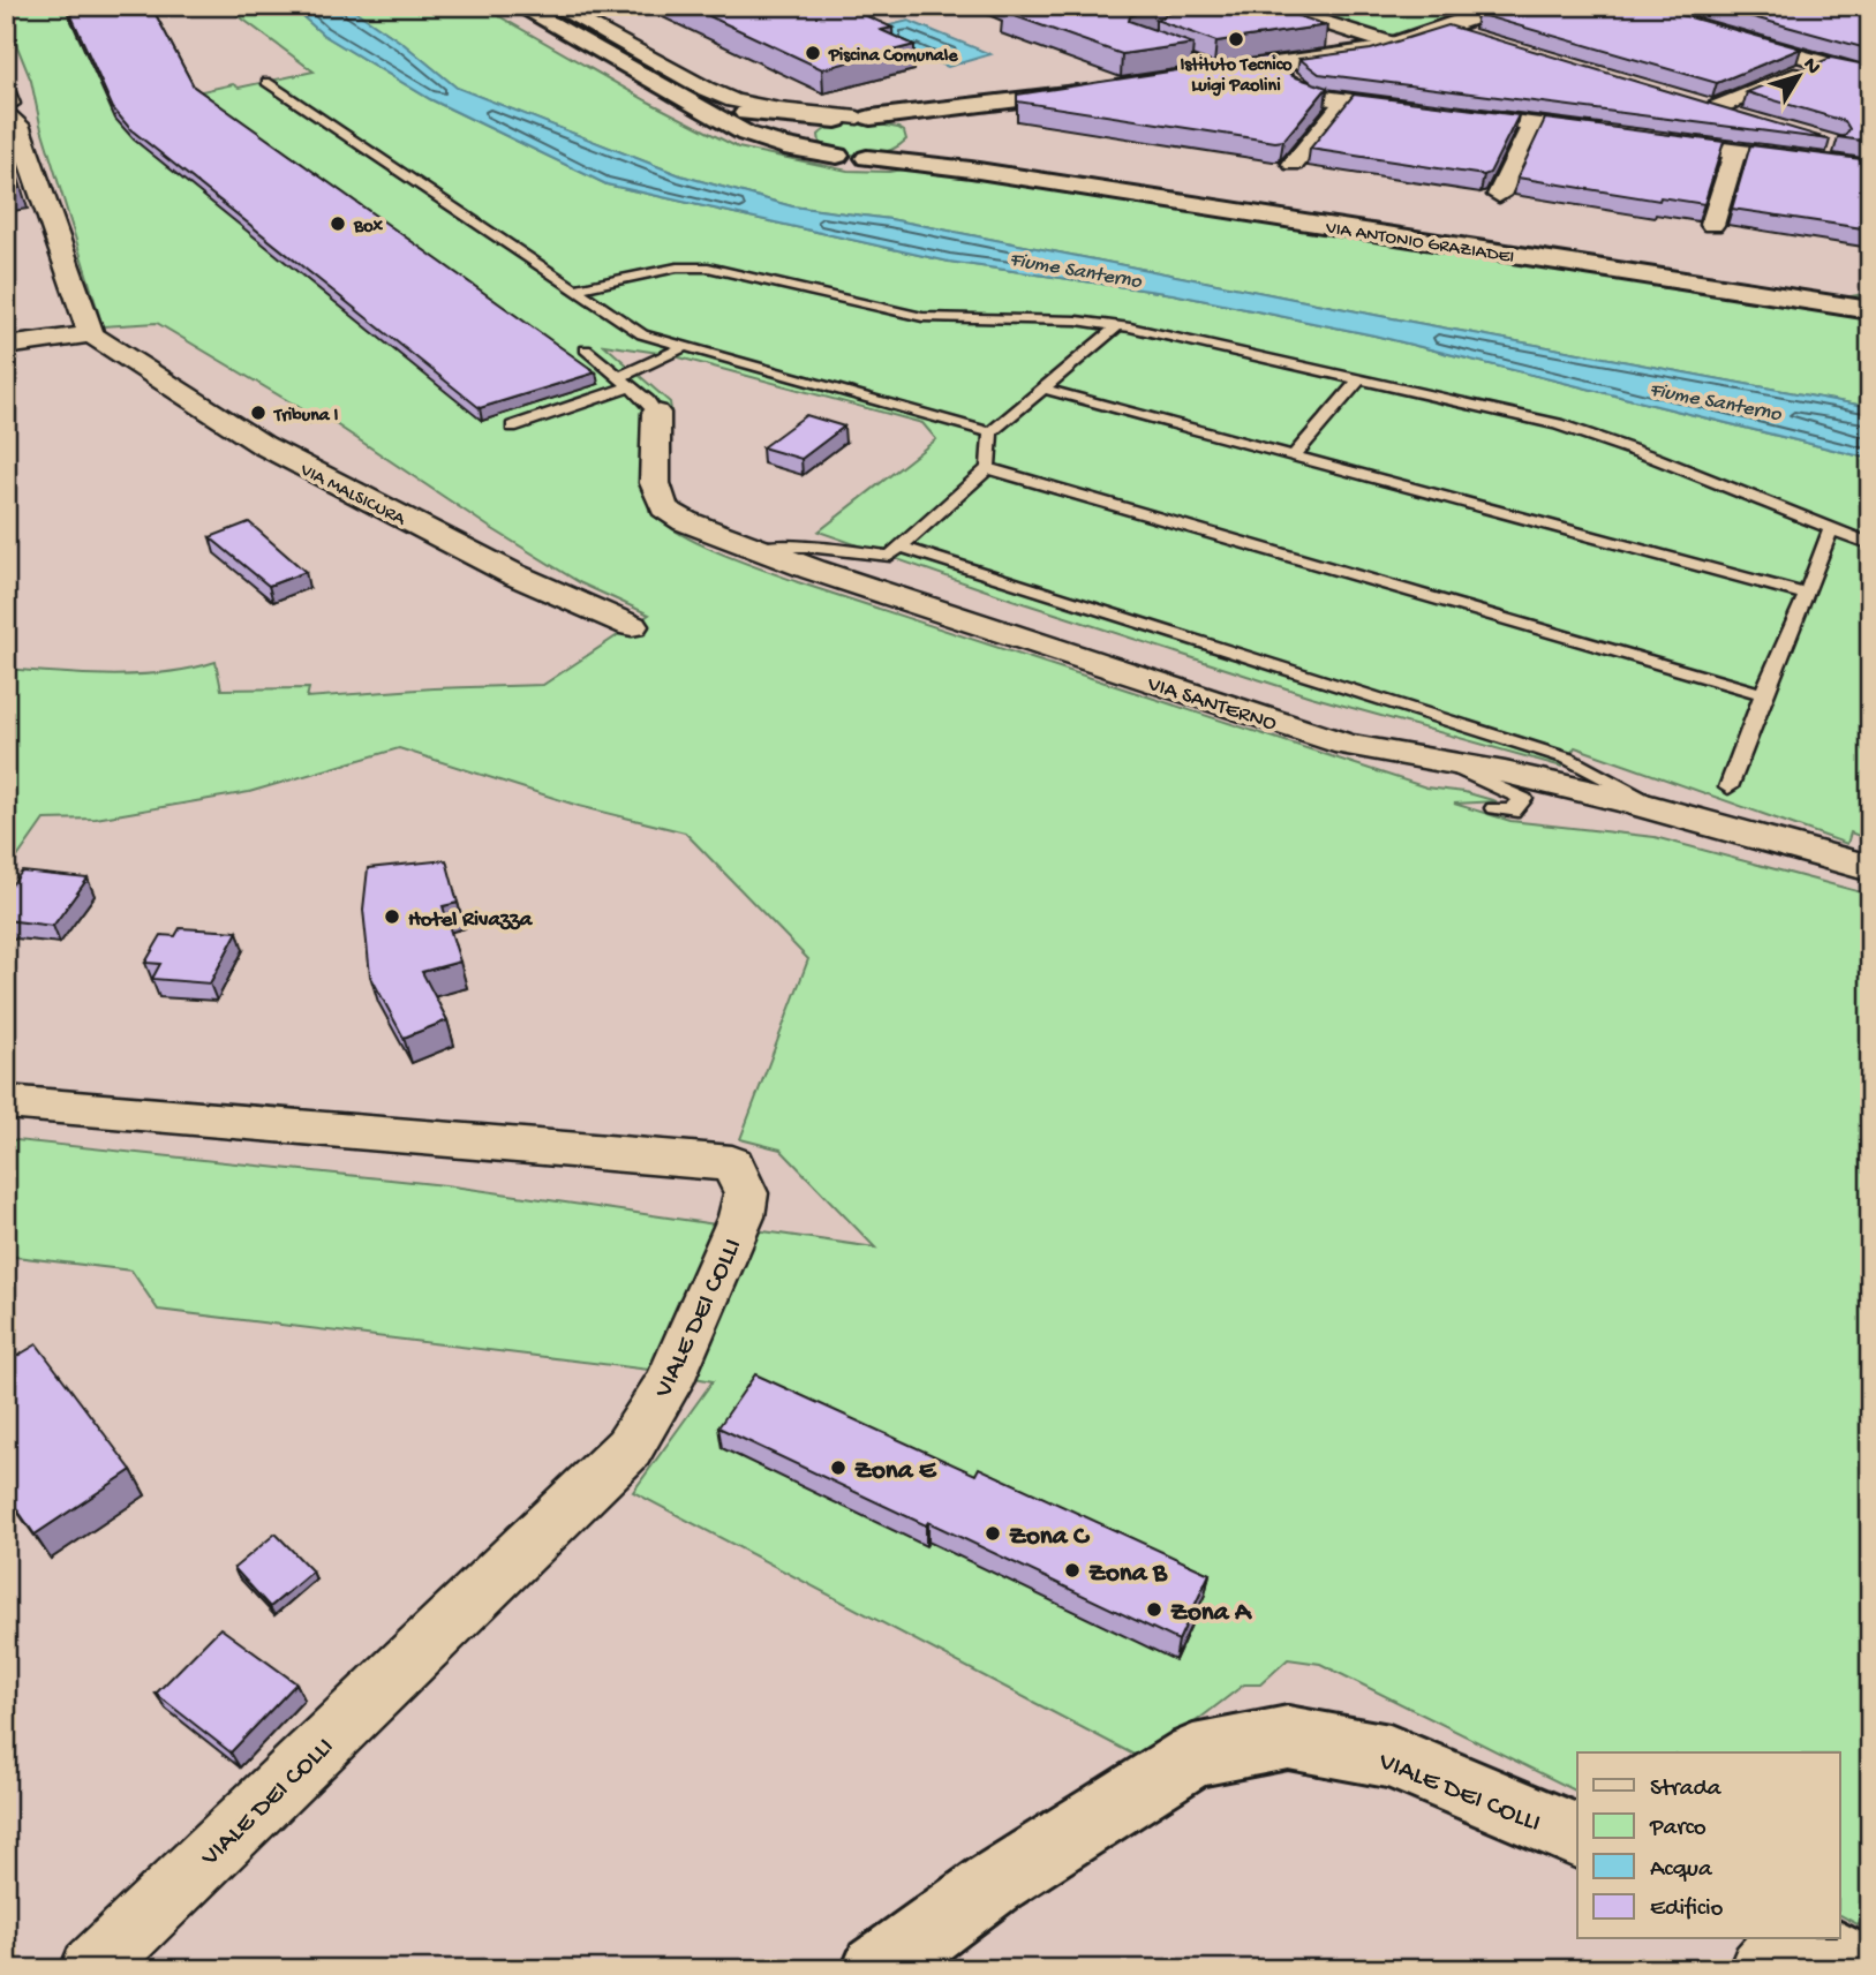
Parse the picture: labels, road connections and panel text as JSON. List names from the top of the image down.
{
  "streets": {
    "street": [
      "VIA ANTONIO GRAZIADEI",
      "VIA MALSICURA",
      "VIA SANTERNO",
      "VIALE DEI COLLI"
    ]
  },
  "water": ["Fiume Santerno"],
  "places": [
    "Istituto Tecnico Luigi Paolini",
    "Piscina Comunale",
    "Box",
    "Tribuna I",
    "Hotel Rivazza",
    "Zona E",
    "Zona C",
    "Zona B",
    "Zona A"
  ],
  "legend": [
    "Strada",
    "Parco",
    "Acqua",
    "Edificio"
  ],
  "north": "top right"
}
